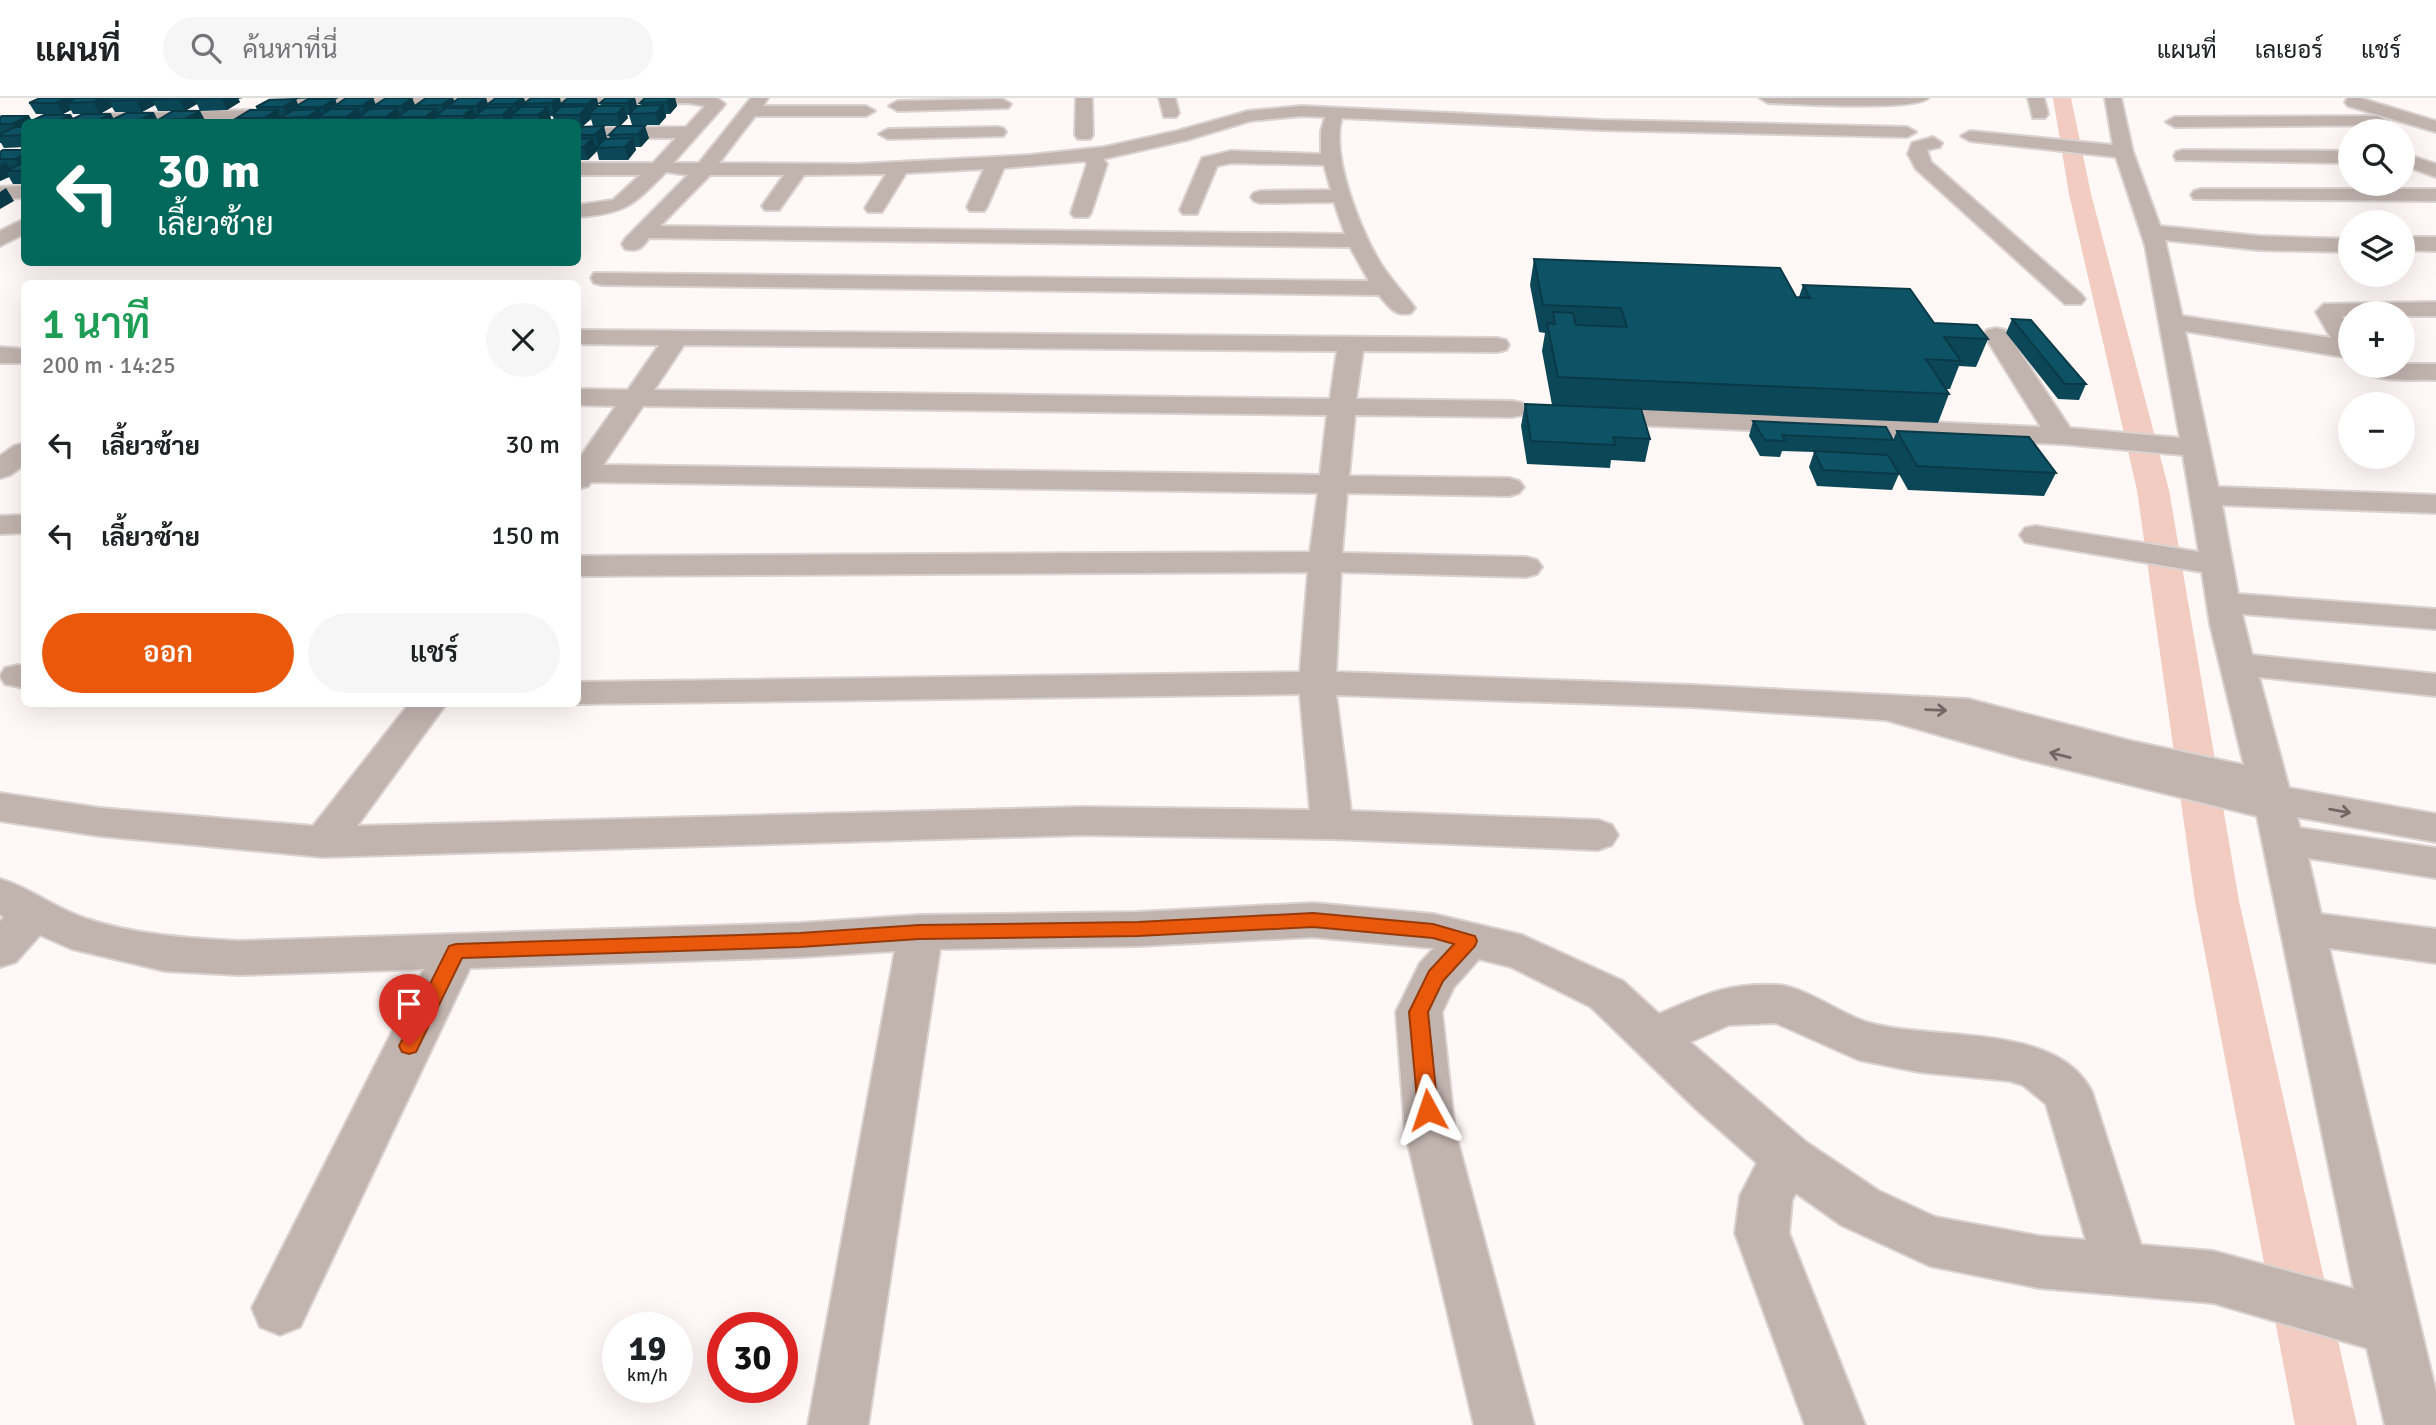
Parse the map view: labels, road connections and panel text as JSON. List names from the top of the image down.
{
  "page": {
    "header": "แผนที่",
    "search": "ค้นหาที่นี่",
    "nav": ["แผนที่", "เลเยอร์", "แชร์"],
    "map_buttons": ["+", "−"],
    "turn": ["30 m", "เลี้ยวซ้าย"],
    "heading": ["1 นาที", "200 m · 14:25"],
    "list": [
      {
        "name": "เลี้ยวซ้าย",
        "value": "30 m"
      },
      {
        "name": "เลี้ยวซ้าย",
        "value": "150 m"
      }
    ],
    "buttons": ["ออก", "แชร์"],
    "speed": "19 km/h",
    "limit": "30"
  }
}
